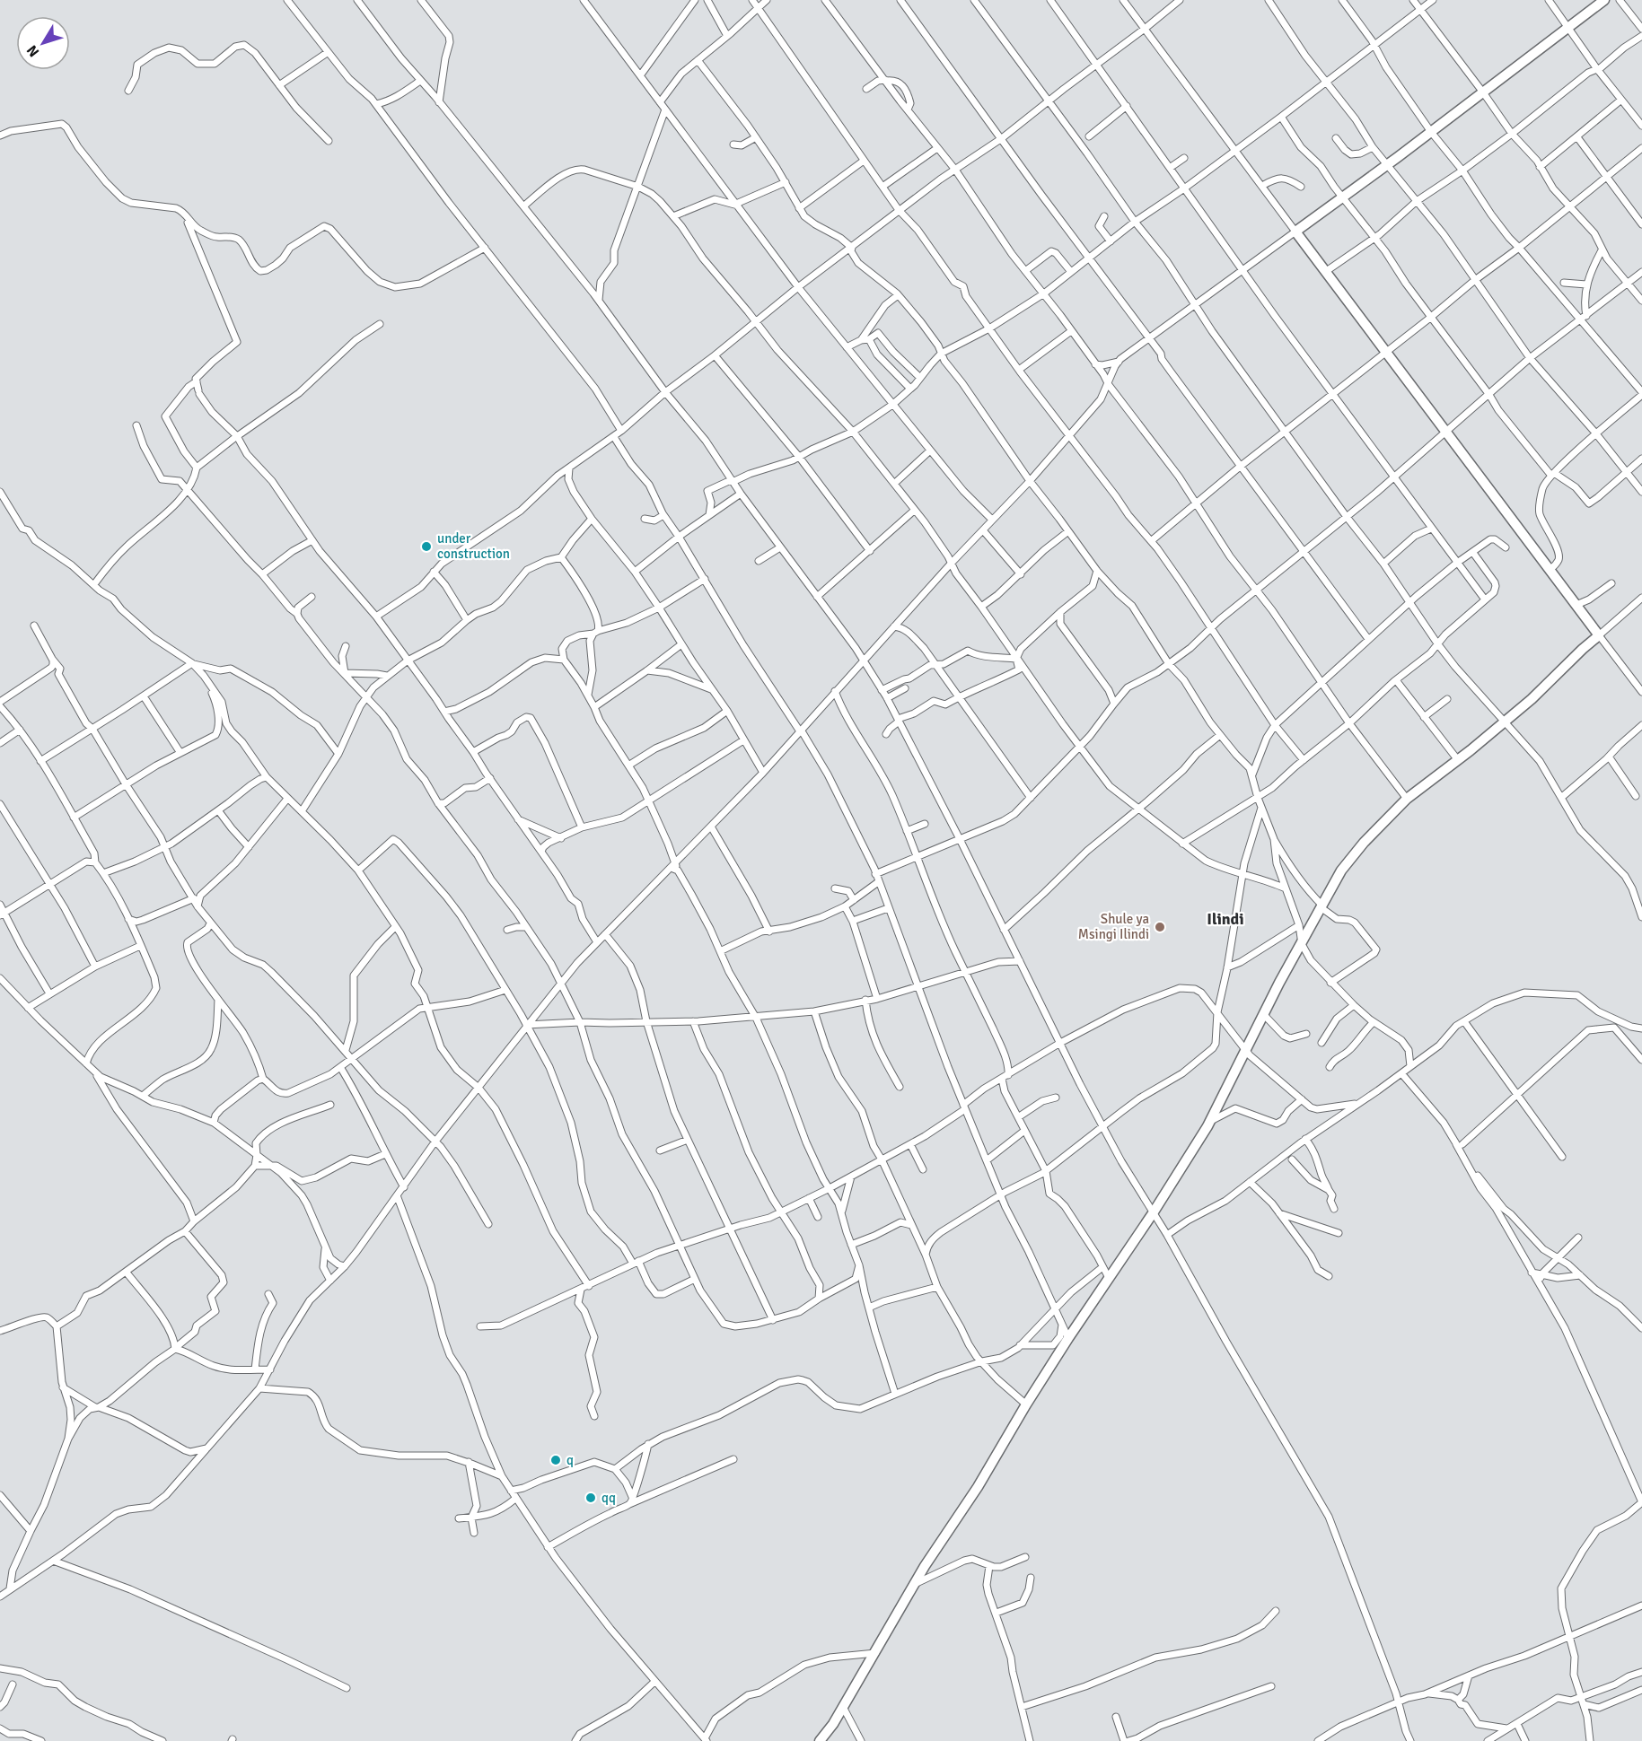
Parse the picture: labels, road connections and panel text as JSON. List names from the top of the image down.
{
  "districts": ["Ilindi"],
  "places": [
    "under construction",
    "Shule ya Msingi Ilindi",
    "q",
    "qq"
  ],
  "north": "bottom left"
}
